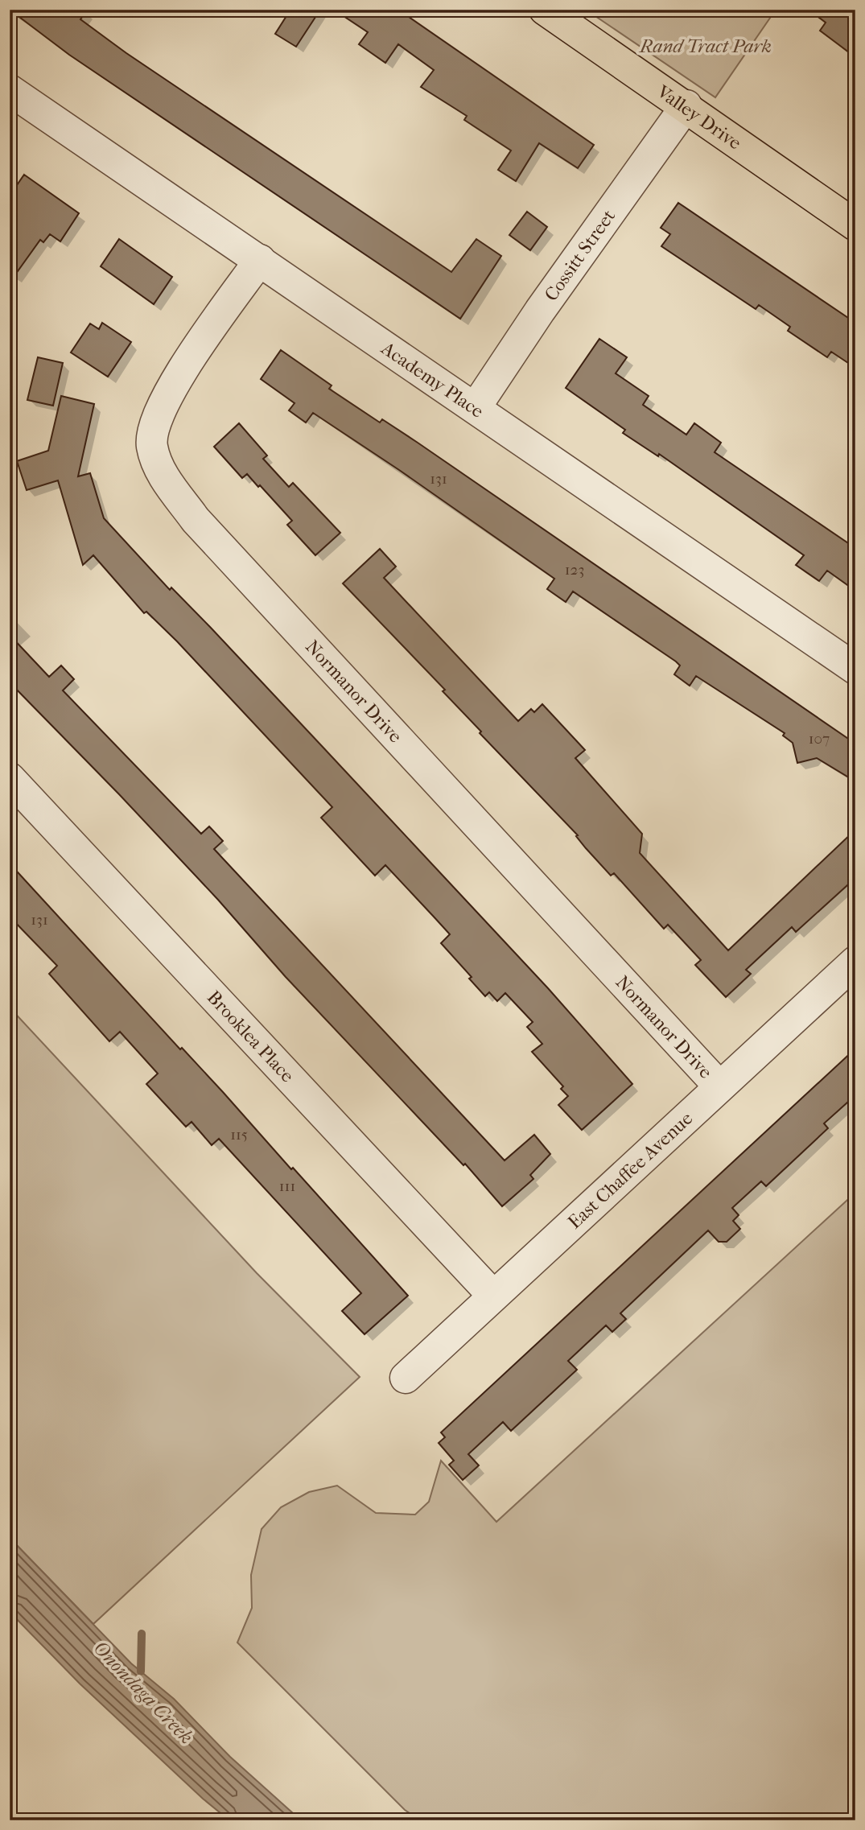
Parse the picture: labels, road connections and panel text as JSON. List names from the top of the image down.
{
  "streets": {
    "main road": ["Valley Drive"],
    "street": [
      "Cossitt Street",
      "Academy Place",
      "Normanor Drive",
      "Brooklea Place",
      "East Chaffee Avenue"
    ]
  },
  "crossings": [
    ["Valley Drive", "Cossitt Street"],
    ["Cossitt Street", "Academy Place"],
    ["Academy Place", "Normanor Drive"],
    ["Normanor Drive", "East Chaffee Avenue"],
    ["Brooklea Place", "East Chaffee Avenue"]
  ],
  "water": ["Onondaga Creek"],
  "parks": ["Rand Tract Park"],
  "house_numbers": [
    "131",
    "123",
    "107",
    "131",
    "115",
    "111"
  ]
}
